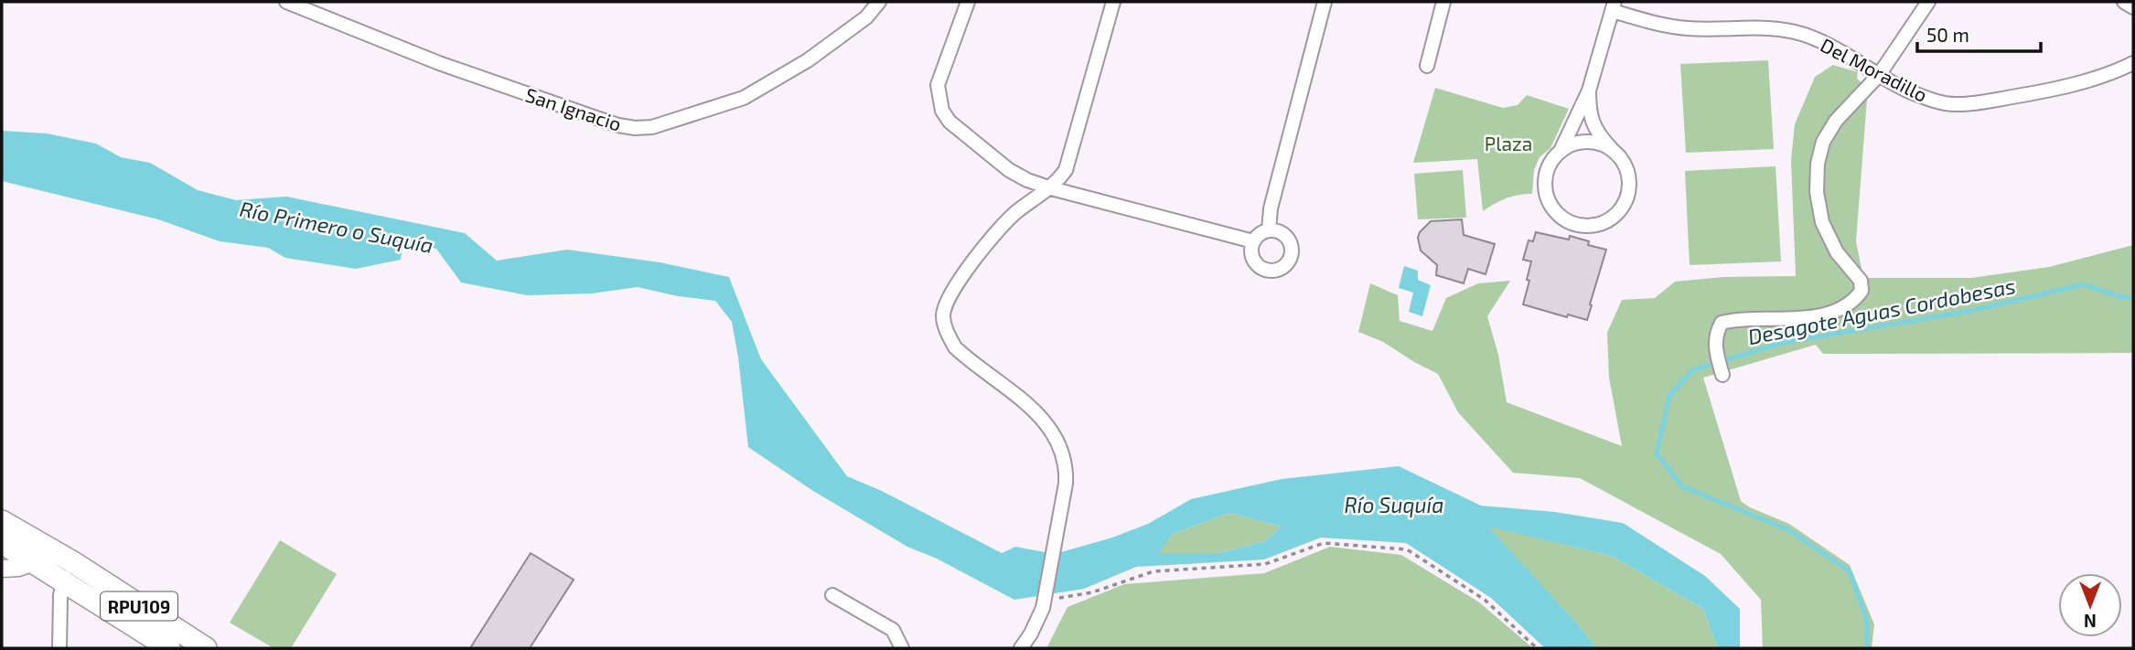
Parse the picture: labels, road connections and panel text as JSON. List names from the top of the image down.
{
  "streets": {
    "main road": ["RPU109"],
    "street": ["Del Moradillo", "San Ignacio"]
  },
  "water": ["Río Primero o Suquía", "Desagote Aguas Cordobesas", "Río Suquía"],
  "parks": ["Plaza"],
  "scale_bar": "50 m",
  "north": "bottom"
}
